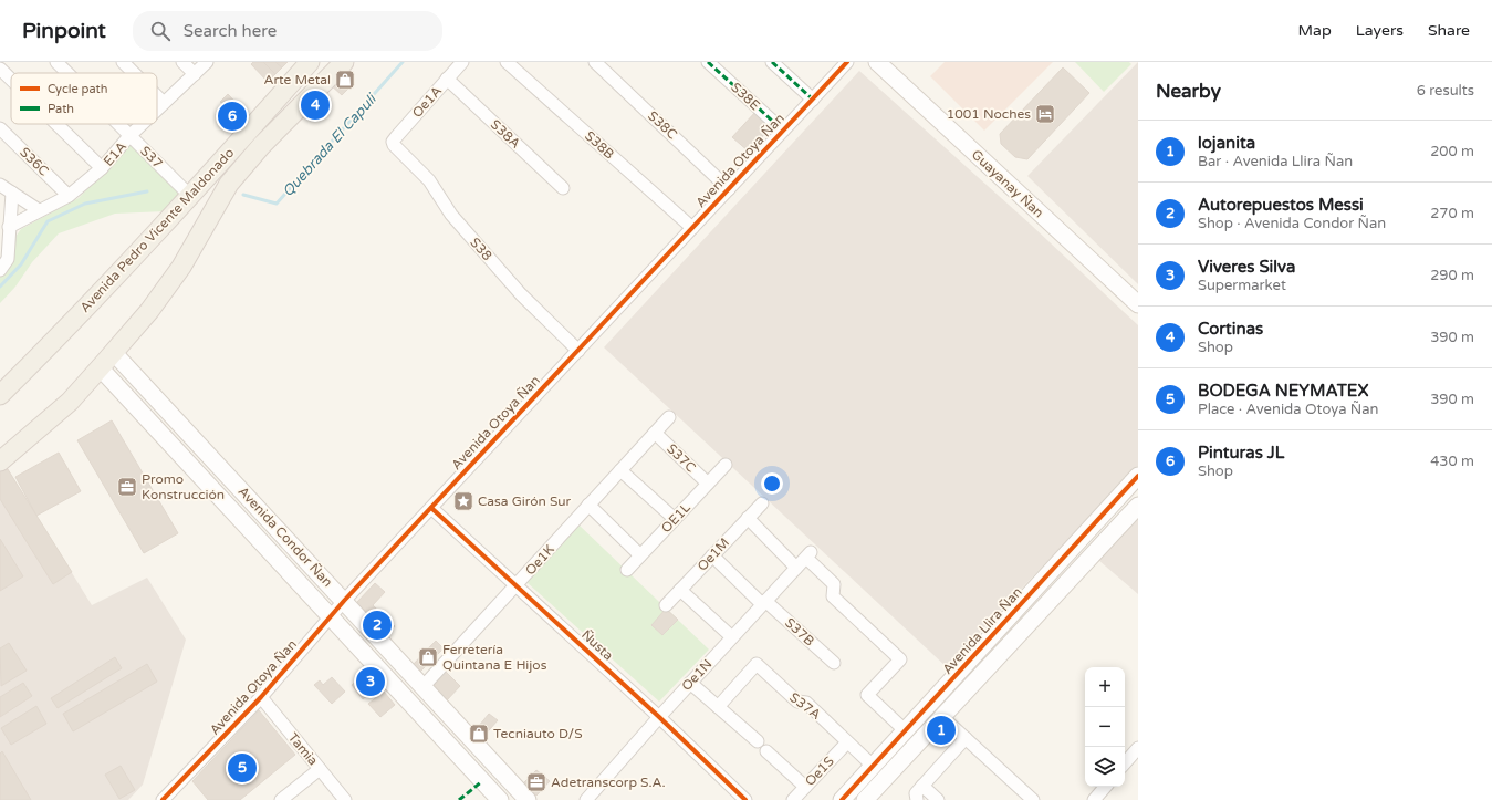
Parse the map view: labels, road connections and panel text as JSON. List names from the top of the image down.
{
  "streets": {
    "main road": [
      "Guayanay Ñan",
      "Avenida Pedro Vicente Maldonado",
      "Avenida Condor Ñan",
      "Avenida Llira Ñan"
    ],
    "street": [
      "S38E",
      "Oe1A",
      "S38C",
      "S38A",
      "S38B",
      "E1A",
      "S37",
      "Avenida Otoya Ñan",
      "S36C",
      "S38",
      "S37C",
      "OE1L",
      "Oe1M",
      "Oe1K",
      "S37B",
      "Ñusta",
      "Oe1N",
      "S37A",
      "Tamia",
      "Oe1S"
    ]
  },
  "crossings": [
    ["S38E", "Avenida Otoya Ñan"],
    ["Oe1A", "S38A"],
    ["Oe1A", "S38"],
    ["S38C", "Avenida Otoya Ñan"],
    ["S38B", "Avenida Otoya Ñan"],
    ["E1A", "S37"],
    ["E1A", "S36C"],
    ["S37", "Avenida Pedro Vicente Maldonado"],
    ["Avenida Otoya Ñan", "S38"],
    ["Avenida Otoya Ñan", "Avenida Condor Ñan"],
    ["Avenida Otoya Ñan", "Ñusta"],
    ["Avenida Otoya Ñan", "Tamia"],
    ["Avenida Pedro Vicente Maldonado", "Avenida Condor Ñan"],
    ["S37C", "OE1L"],
    ["S37C", "Oe1K"],
    ["Avenida Condor Ñan", "Oe1K"],
    ["Oe1M", "S37B"],
    ["Oe1K", "Ñusta"],
    ["Avenida Llira Ñan", "Oe1N"],
    ["Avenida Llira Ñan", "S37A"],
    ["S37B", "Oe1N"],
    ["Ñusta", "Oe1N"],
    ["S37A", "Oe1S"]
  ],
  "water": ["Quebrada El Capuli"],
  "places": {
    "shop": ["Arte Metal", "Ferretería Quintana E Hijos", "Tecniauto D/S"],
    "hotel": ["1001 Noches"],
    "office": ["Promo Konstrucción", "Adetranscorp S.A."],
    "place": ["Casa Girón Sur"]
  },
  "legend": ["Cycle path", "Path"],
  "page": {
    "header": "Pinpoint",
    "search": "Search here",
    "nav": ["Map", "Layers", "Share"],
    "heading": ["Nearby", "6 results"],
    "pins": [
      "4",
      "6",
      "2",
      "3",
      "1",
      "5"
    ],
    "list": [
      {
        "mark": "1",
        "name": "lojanita",
        "note": "Bar · Avenida Llira Ñan",
        "value": "200 m"
      },
      {
        "mark": "2",
        "name": "Autorepuestos Messi",
        "note": "Shop · Avenida Condor Ñan",
        "value": "270 m"
      },
      {
        "mark": "3",
        "name": "Viveres Silva",
        "note": "Supermarket",
        "value": "290 m"
      },
      {
        "mark": "4",
        "name": "Cortinas",
        "note": "Shop",
        "value": "390 m"
      },
      {
        "mark": "5",
        "name": "BODEGA NEYMATEX",
        "note": "Place · Avenida Otoya Ñan",
        "value": "390 m"
      },
      {
        "mark": "6",
        "name": "Pinturas JL",
        "note": "Shop",
        "value": "430 m"
      }
    ],
    "map_buttons": ["+", "−"]
  }
}
